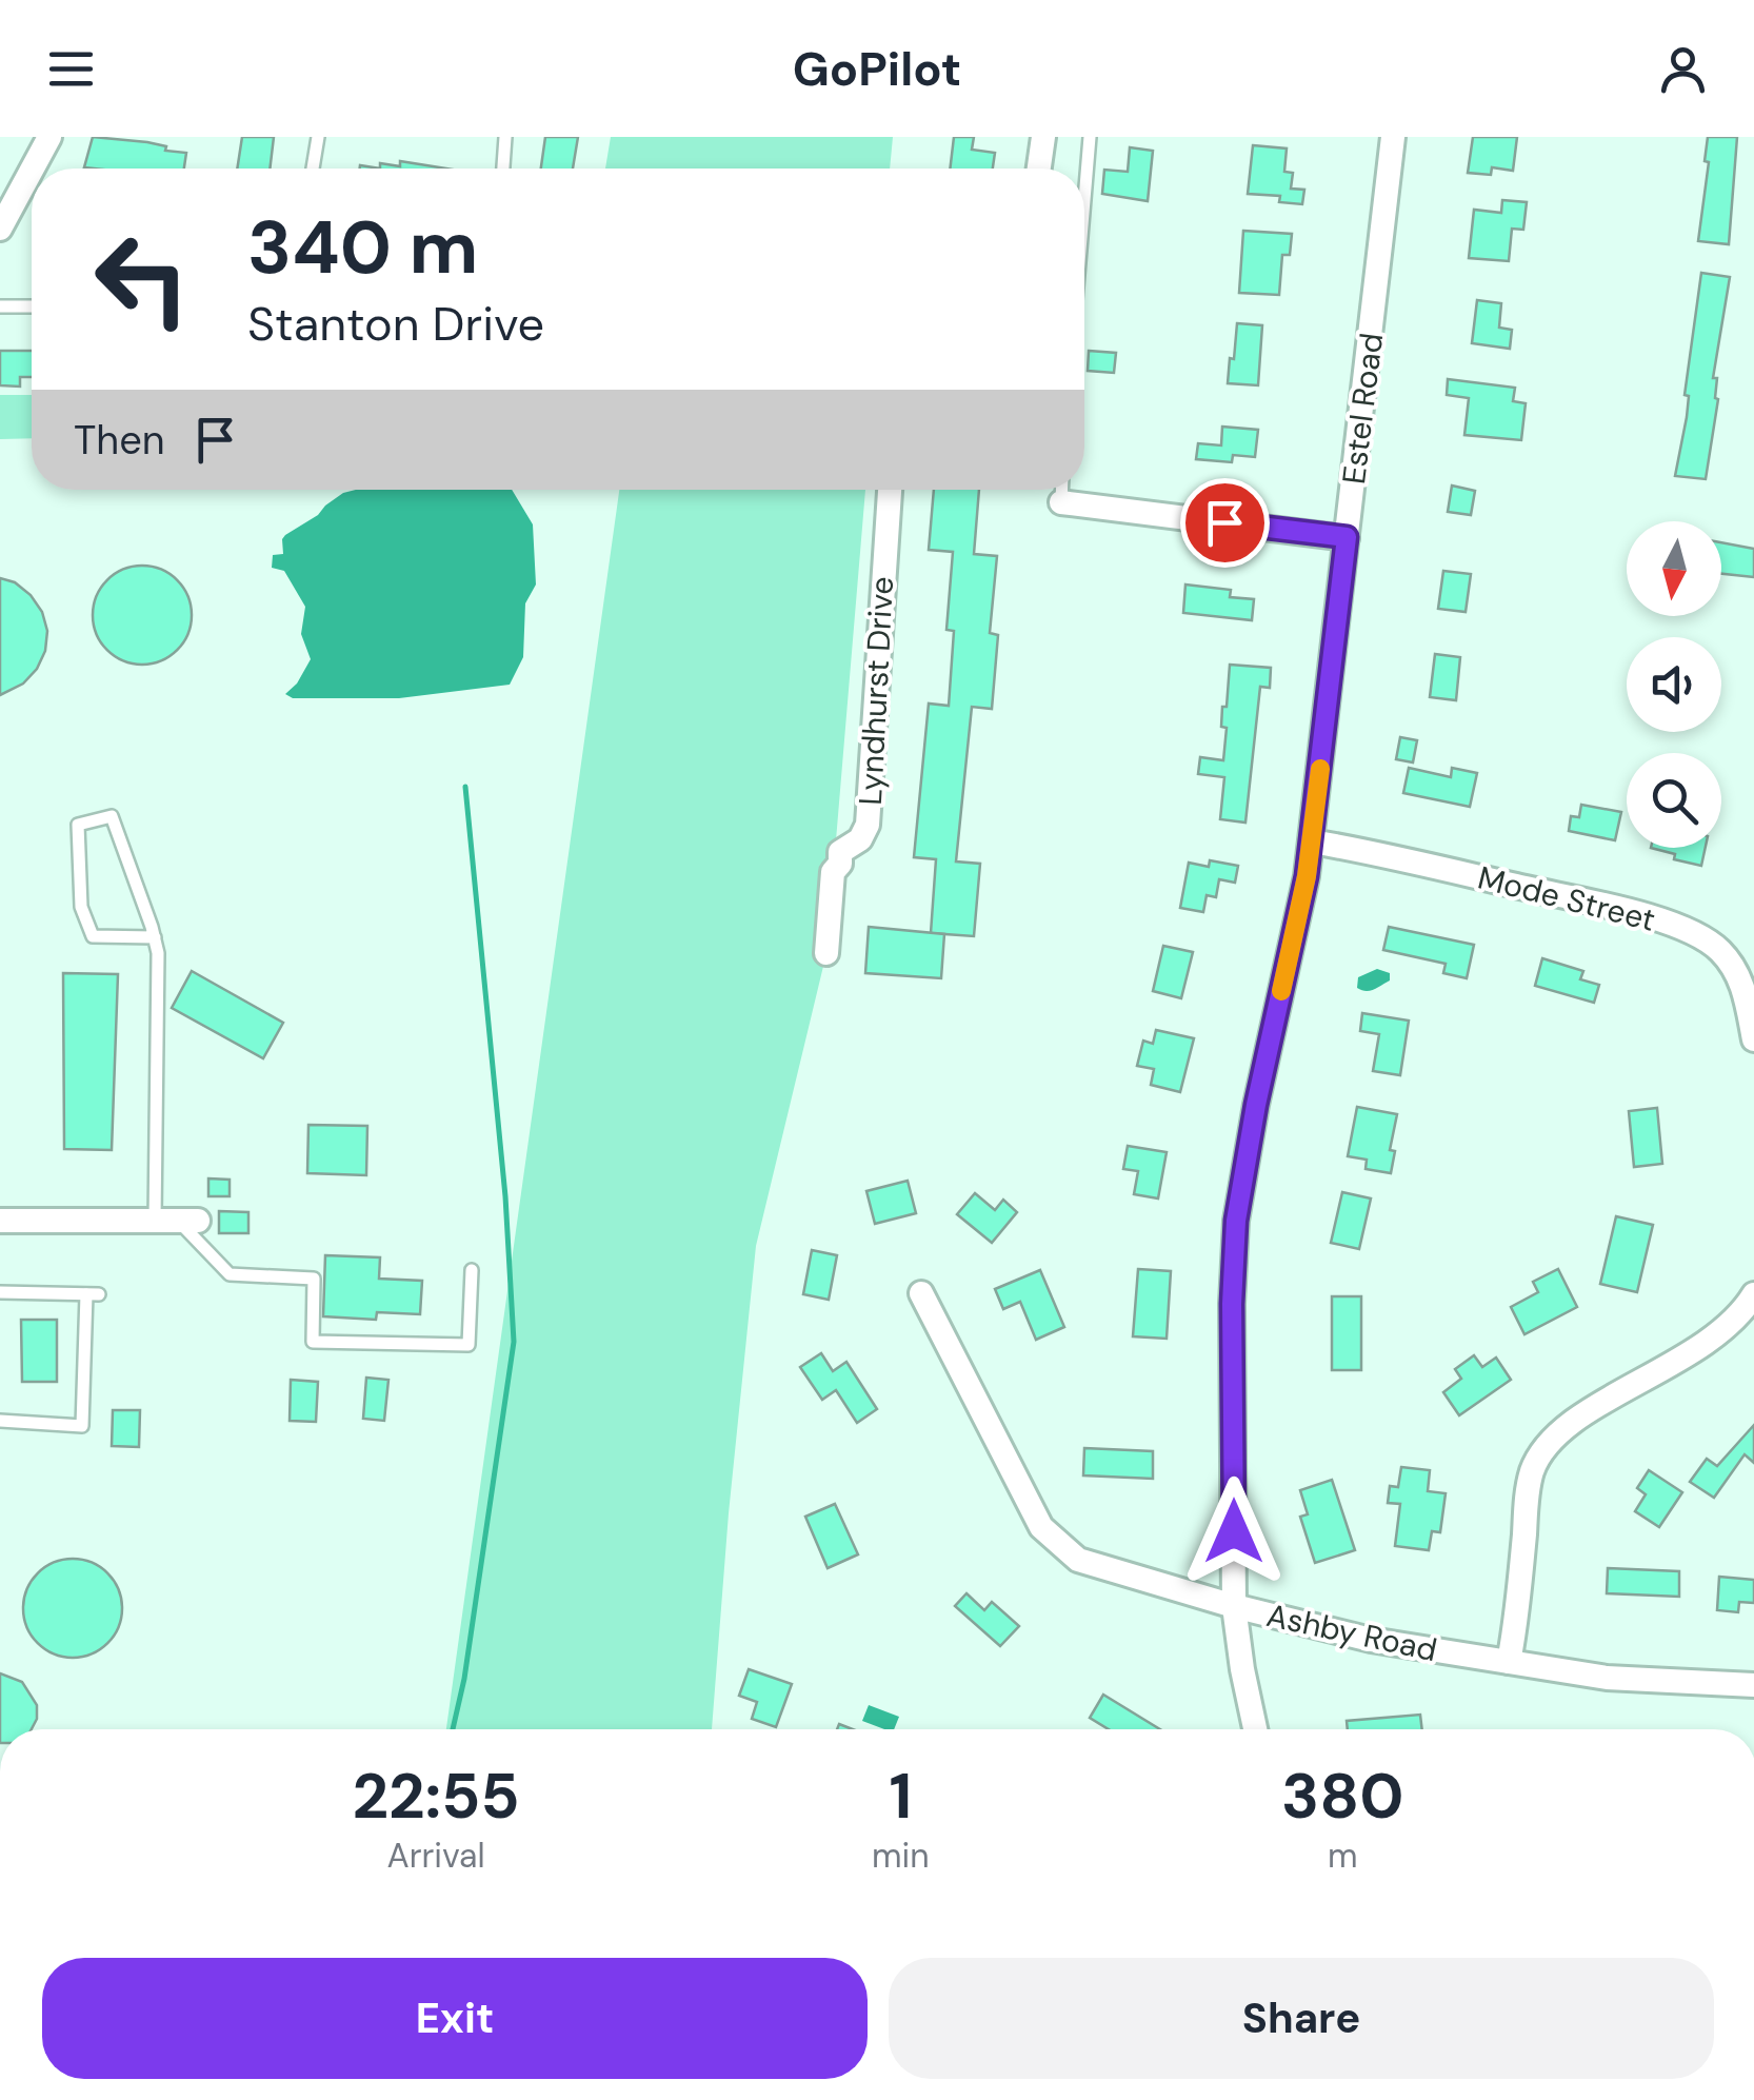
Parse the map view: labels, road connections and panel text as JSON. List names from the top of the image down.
{
  "streets": {
    "street": [
      "Estel Road",
      "Lyndhurst Drive",
      "Mode Street",
      "Ashby Road"
    ]
  },
  "crossings": [
    ["Estel Road", "Mode Street"],
    ["Estel Road", "Ashby Road"]
  ],
  "north": "bottom",
  "page": {
    "header": "GoPilot",
    "turn": ["340 m", "Stanton Drive"],
    "then": "Then",
    "eta": [
      "22:55",
      "Arrival",
      "1",
      "min",
      "380",
      "m"
    ],
    "buttons": ["Exit", "Share"]
  }
}
